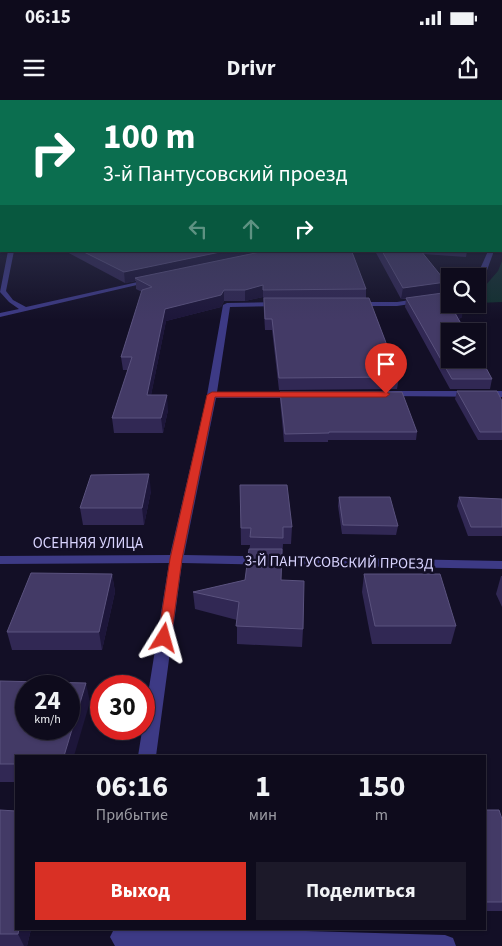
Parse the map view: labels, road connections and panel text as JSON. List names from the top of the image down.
{
  "streets": {
    "street": ["ОСЕННЯЯ УЛИЦА", "3-Й ПАНТУСОВСКИЙ ПРОЕЗД"]
  },
  "crossings": [
    ["ОСЕННЯЯ УЛИЦА", "3-Й ПАНТУСОВСКИЙ ПРОЕЗД"]
  ],
  "page": {
    "status": "06:15",
    "header": "Drivr",
    "turn": ["100 m", "3-й Пантусовский проезд"],
    "speed": "24 km/h",
    "limit": "30",
    "eta": [
      "06:16",
      "Прибытие",
      "1",
      "мин",
      "150",
      "m"
    ],
    "buttons": ["Выход", "Поделиться"]
  }
}
